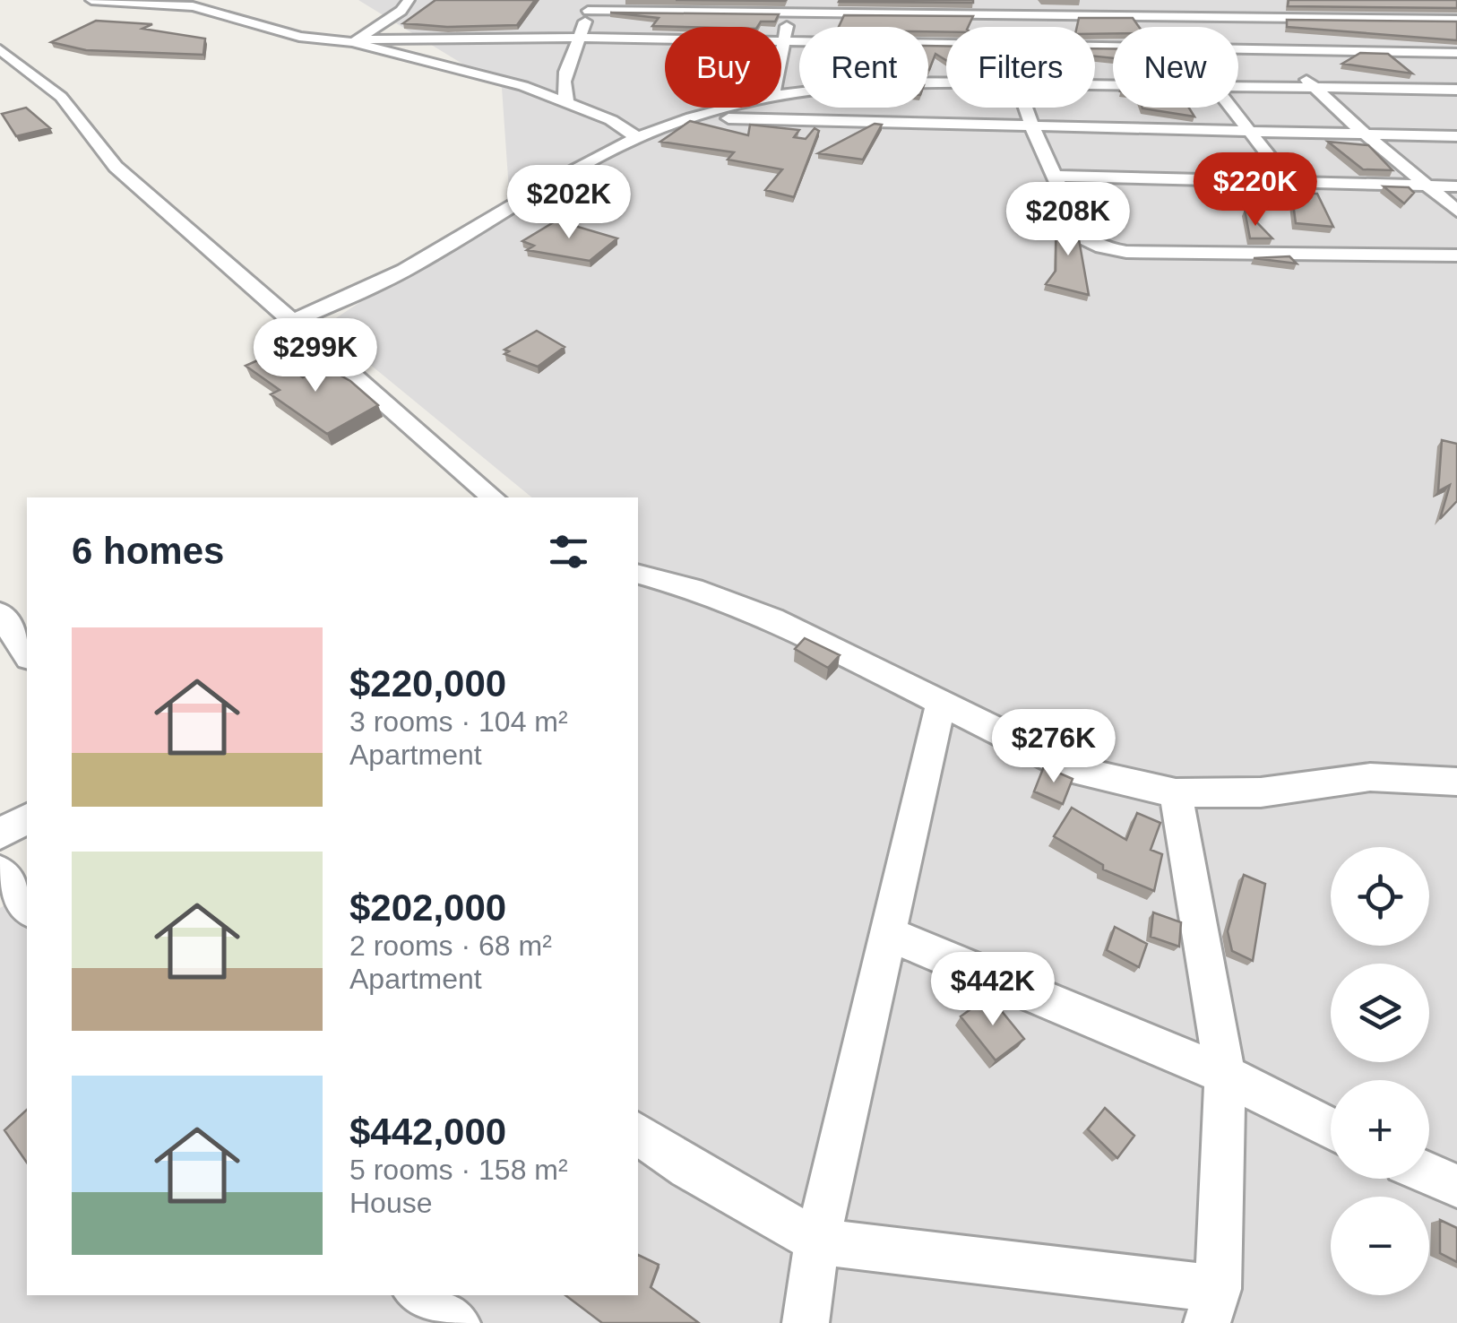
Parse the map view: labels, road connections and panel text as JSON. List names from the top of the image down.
{
  "page": {
    "chip": [
      "Buy",
      "Rent",
      "Filters",
      "New"
    ],
    "price": [
      "$220K",
      "$202K",
      "$208K",
      "$299K",
      "$276K",
      "$442K"
    ],
    "heading": "6 homes",
    "list": [
      {
        "name": "$220,000",
        "note": "3 rooms · 104 m² · Apartment"
      },
      {
        "name": "$202,000",
        "note": "2 rooms · 68 m² · Apartment"
      },
      {
        "name": "$442,000",
        "note": "5 rooms · 158 m² · House"
      }
    ],
    "map_buttons": ["+", "−"]
  }
}
